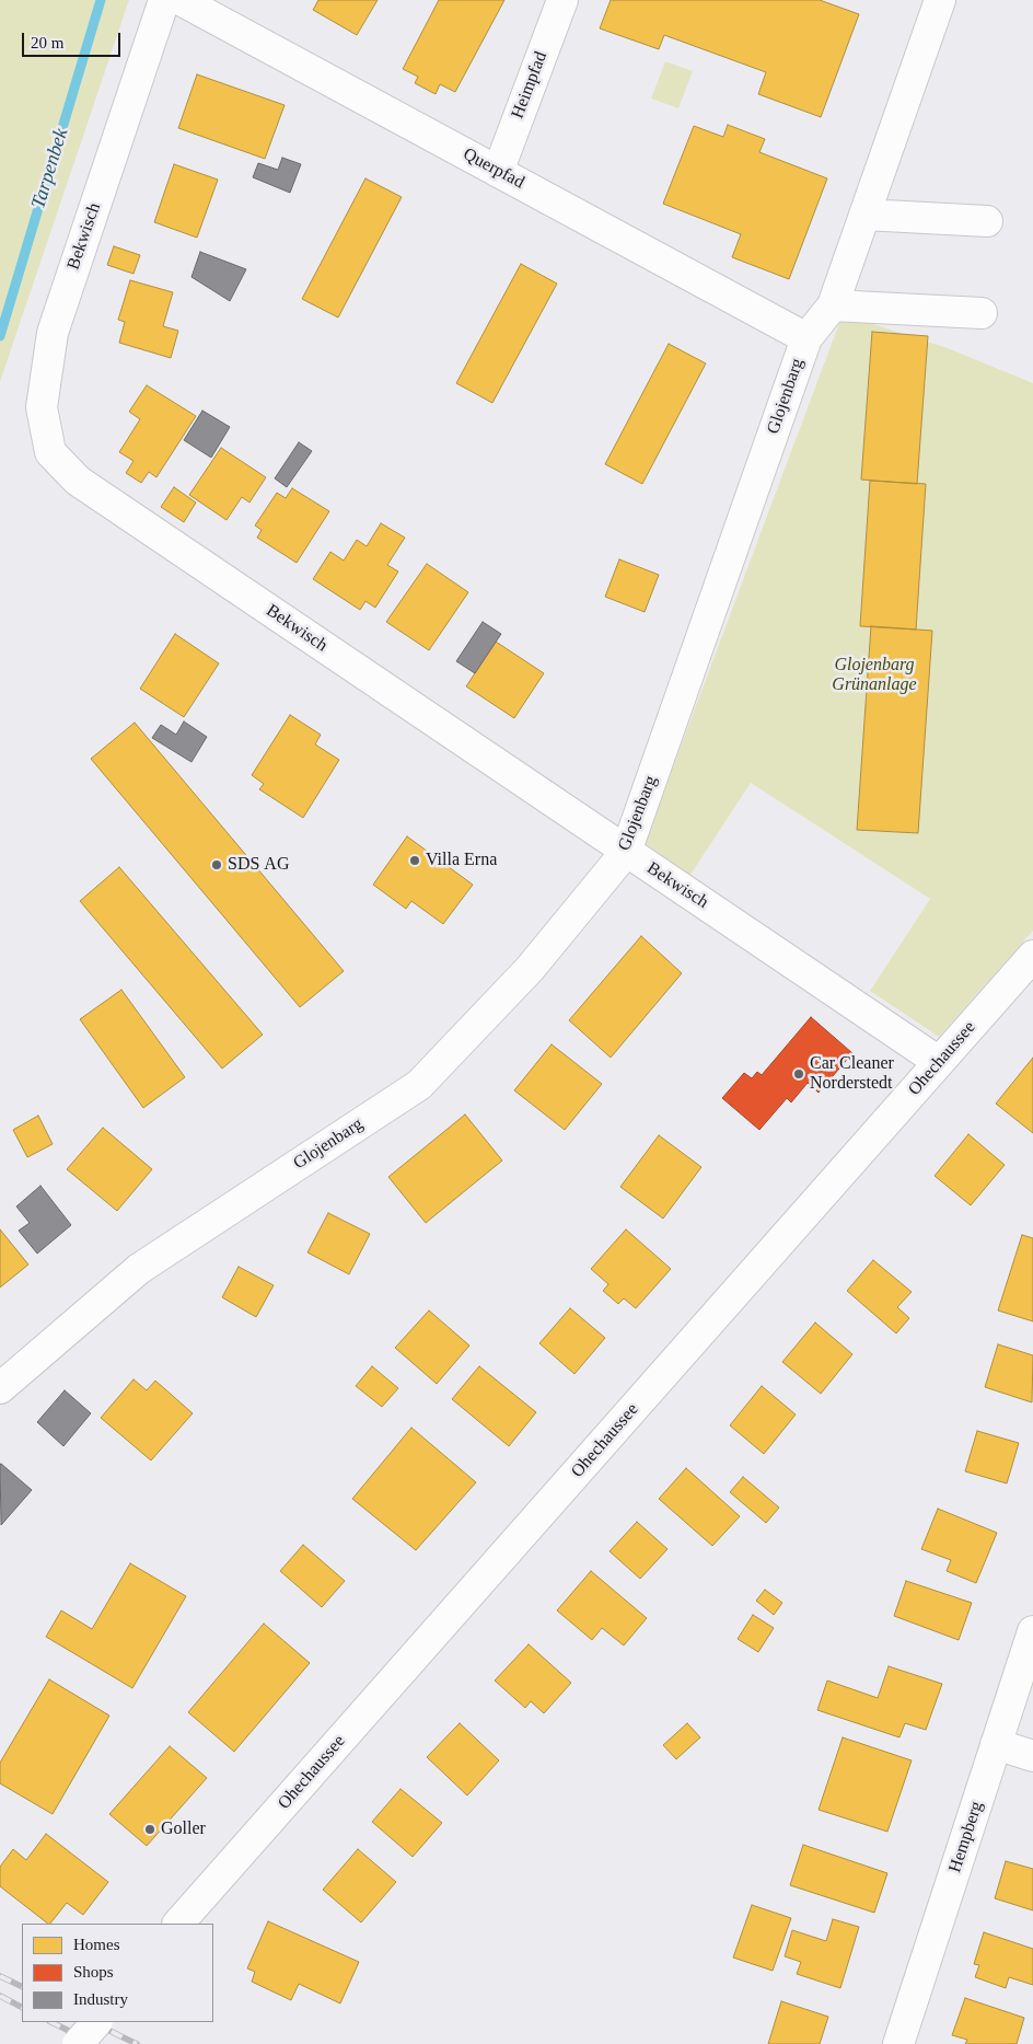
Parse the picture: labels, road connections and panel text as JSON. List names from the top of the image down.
{
  "streets": {
    "street": [
      "Heimpfad",
      "Querpfad",
      "Bekwisch",
      "Glojenbarg",
      "Ohechaussee",
      "Hempberg"
    ]
  },
  "crossings": [
    ["Heimpfad", "Querpfad"],
    ["Querpfad", "Glojenbarg"],
    ["Bekwisch", "Glojenbarg"],
    ["Bekwisch", "Ohechaussee"]
  ],
  "water": ["Tarpenbek"],
  "parks": ["Glojenbarg Grünanlage"],
  "places": [
    "Villa Erna",
    "SDS AG",
    "Car Cleaner Norderstedt",
    "Goller"
  ],
  "legend": ["Homes", "Shops", "Industry"],
  "scale_bar": "20 m"
}
